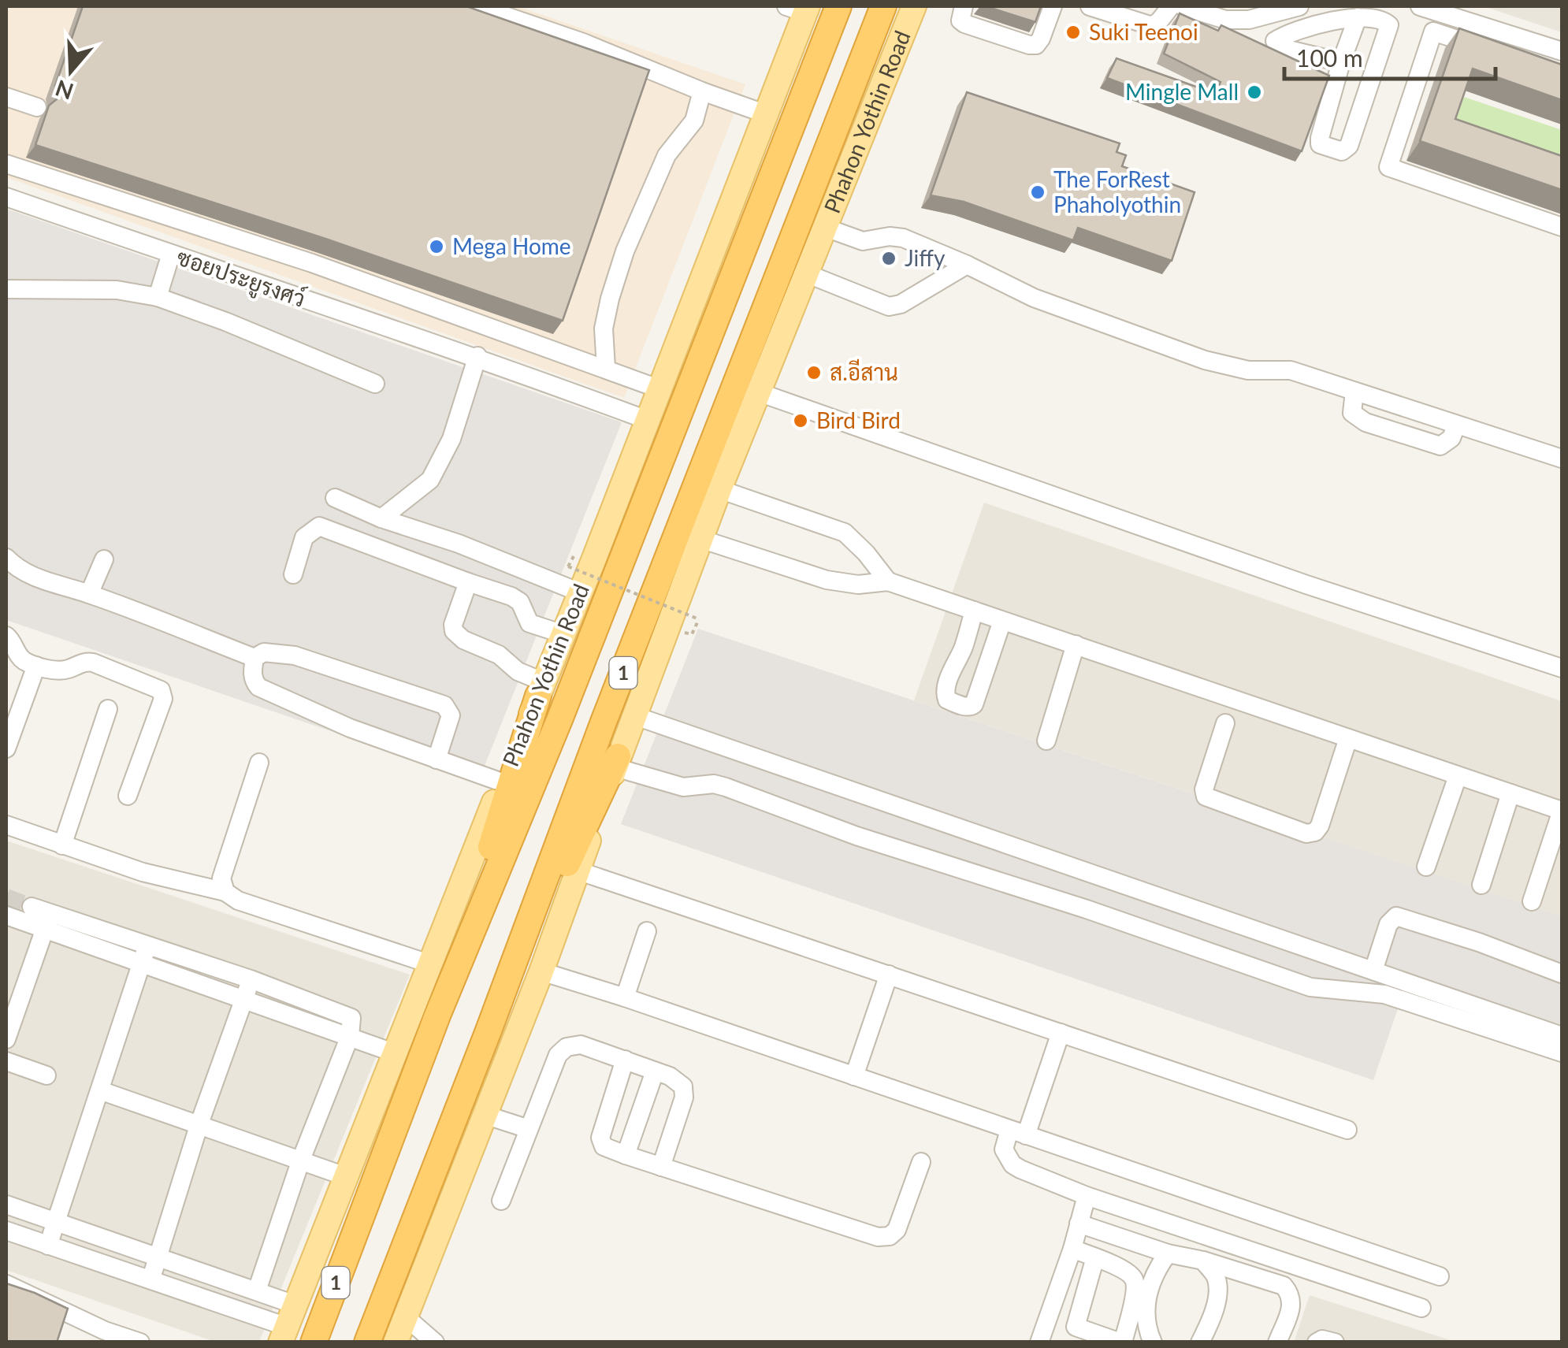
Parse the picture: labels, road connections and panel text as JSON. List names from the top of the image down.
{
  "streets": {
    "highway": ["Phahon Yothin Road", "1"],
    "street": ["ซอยประยูรงศว์"]
  },
  "crossings": [
    ["Phahon Yothin Road", "ซอยประยูรงศว์"]
  ],
  "places": [
    "Suki Teenoi",
    "Mingle Mall",
    "The ForRest Phaholyothin",
    "Mega Home",
    "Jiffy",
    "ส.อีสาน",
    "Bird Bird"
  ],
  "scale_bar": "100 m",
  "north": "bottom"
}
